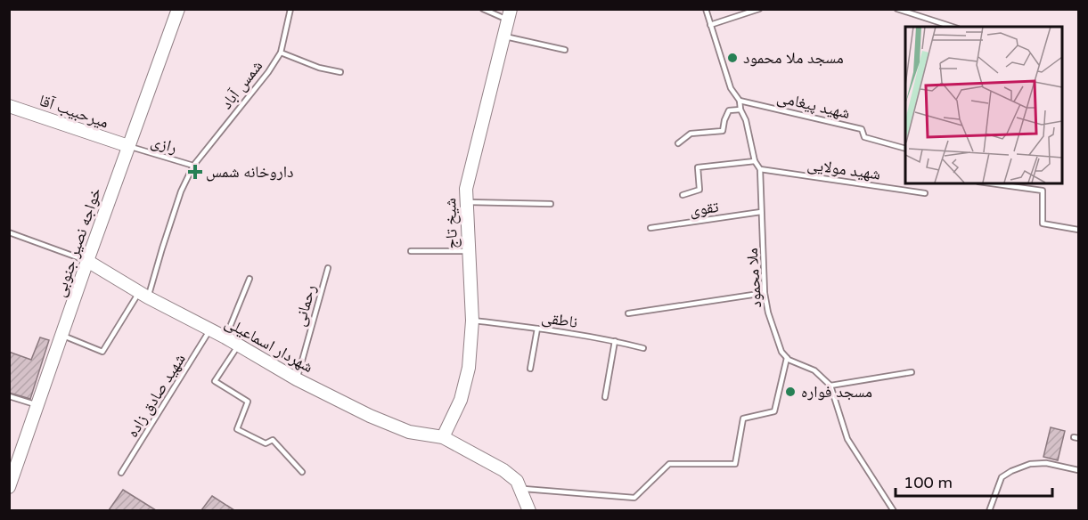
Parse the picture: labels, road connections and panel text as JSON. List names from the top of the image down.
{
  "streets": {
    "street": [
      "میرحبیب آقا",
      "شیخ تاج",
      "خواجه نصیر جنوبی",
      "شهردار اسماعیلی"
    ],
    "lane": [
      "شمس آباد",
      "شهید پیغامی",
      "رازی",
      "شهید مولایی",
      "تقوی",
      "ملا محمود",
      "رحمانی",
      "ناطقی",
      "شهید صادق زاده"
    ]
  },
  "crossings": [
    ["شمس آباد", "رازی"],
    ["شمس آباد", "خواجه نصیر جنوبی"],
    ["شمس آباد", "شهردار اسماعیلی"],
    ["میرحبیب آقا", "رازی"],
    ["میرحبیب آقا", "خواجه نصیر جنوبی"],
    ["رازی", "خواجه نصیر جنوبی"],
    ["شهید مولایی", "ملا محمود"],
    ["تقوی", "ملا محمود"],
    ["شیخ تاج", "ناطقی"],
    ["شیخ تاج", "شهردار اسماعیلی"],
    ["خواجه نصیر جنوبی", "شهردار اسماعیلی"],
    ["رحمانی", "شهردار اسماعیلی"],
    ["شهردار اسماعیلی", "شهید صادق زاده"]
  ],
  "places": {
    "other": ["مسجد ملا محمود", "مسجد فواره"],
    "health": ["داروخانه شمس"]
  },
  "scale_bar": "100 m"
}
